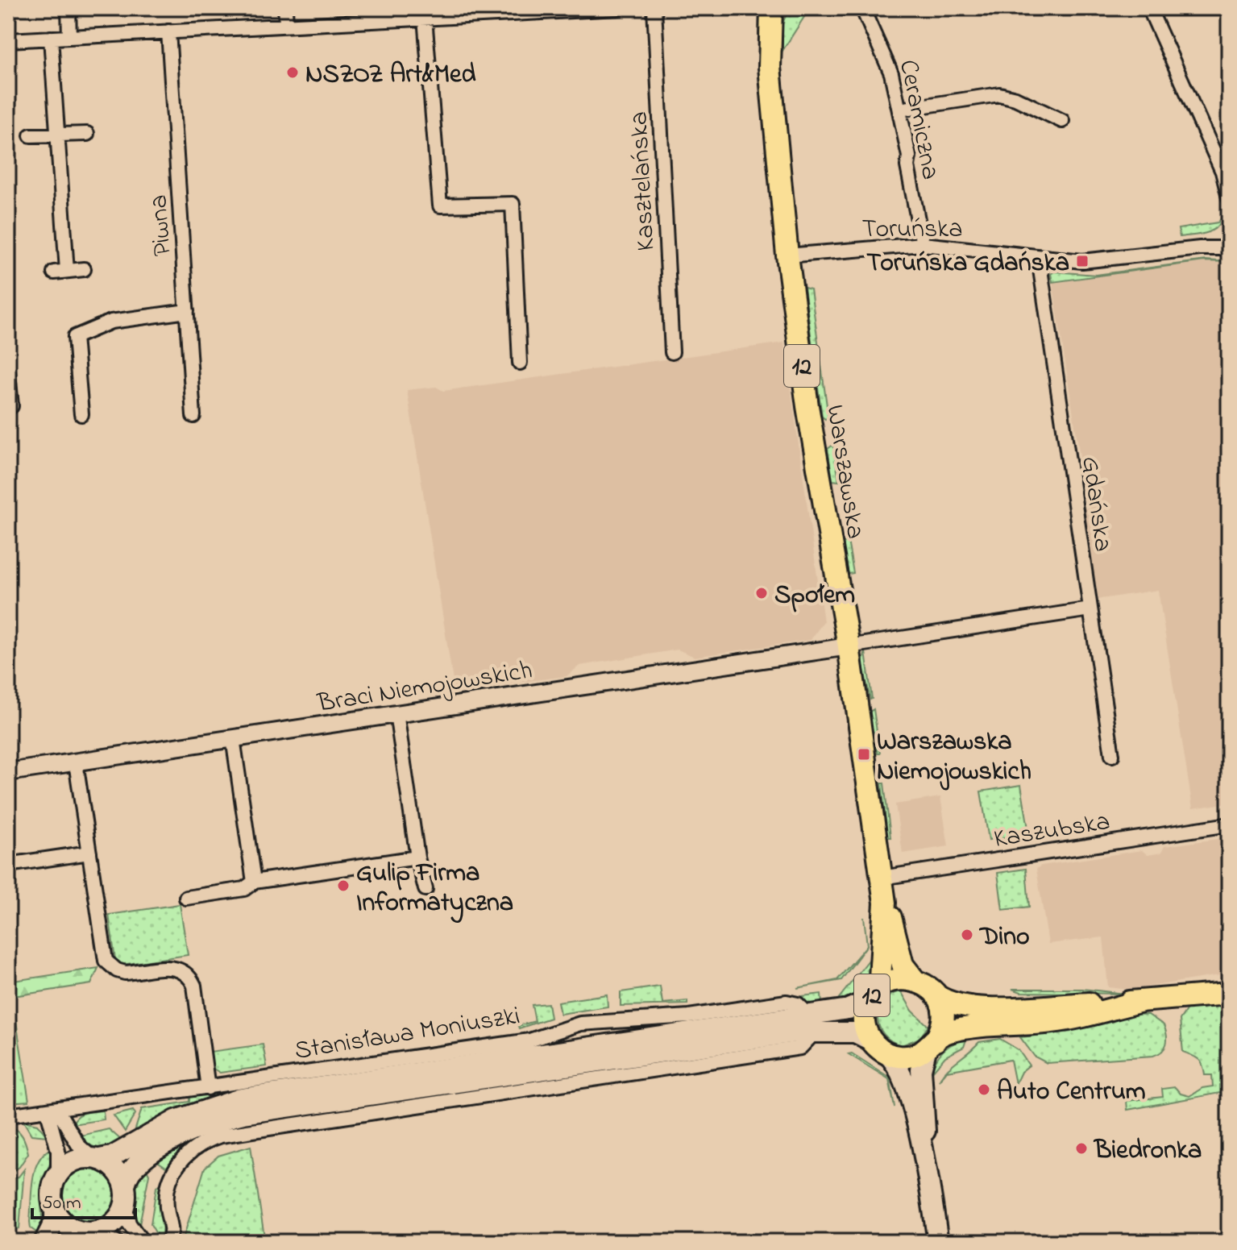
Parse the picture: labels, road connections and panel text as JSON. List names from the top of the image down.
{
  "streets": {
    "main road": ["12", "Warszawska", "Stanisława Moniuszki"],
    "street": [
      "Ceramiczna",
      "Kasztelańska",
      "Piwna",
      "Toruńska",
      "Gdańska",
      "Braci Niemojowskich",
      "Kaszubska"
    ]
  },
  "crossings": [
    ["Ceramiczna", "Toruńska"],
    ["Toruńska", "Warszawska"],
    ["Toruńska", "Gdańska"],
    ["12", "Warszawska"],
    ["12", "Stanisława Moniuszki"],
    ["Warszawska", "Braci Niemojowskich"],
    ["Warszawska", "Kaszubska"],
    ["Warszawska", "Stanisława Moniuszki"]
  ],
  "places": {
    "other": [
      "NSZOZ Art&Med",
      "Społem",
      "Gulip Firma Informatyczna",
      "Dino",
      "Auto Centrum",
      "Biedronka"
    ],
    "transit": ["Toruńska Gdańska", "Warszawska Niemojowskich"]
  },
  "scale_bar": "50 m"
}
